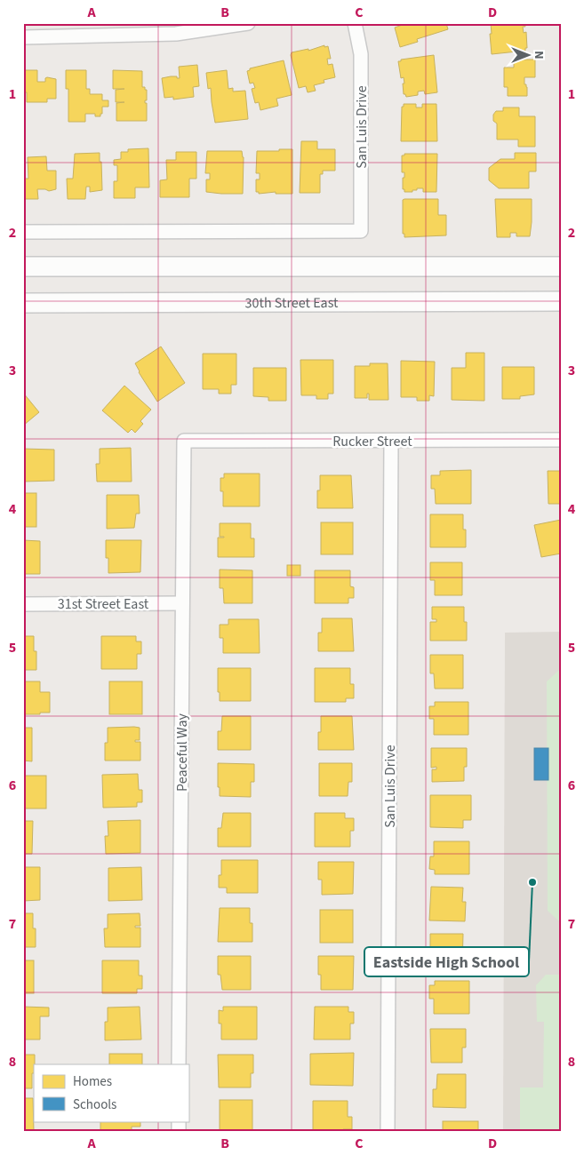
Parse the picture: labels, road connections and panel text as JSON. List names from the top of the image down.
{
  "streets": {
    "main road": ["30th Street East"],
    "street": [
      "San Luis Drive",
      "Rucker Street",
      "31st Street East",
      "Peaceful Way"
    ]
  },
  "crossings": [
    ["San Luis Drive", "Rucker Street"],
    ["Rucker Street", "Peaceful Way"],
    ["31st Street East", "Peaceful Way"]
  ],
  "places": ["Eastside High School"],
  "legend": ["Homes", "Schools"],
  "north": "right",
  "grid": {
    "columns": [
      "A",
      "B",
      "C",
      "D"
    ],
    "rows": [
      "1",
      "2",
      "3",
      "4",
      "5",
      "6",
      "7",
      "8"
    ]
  }
}
